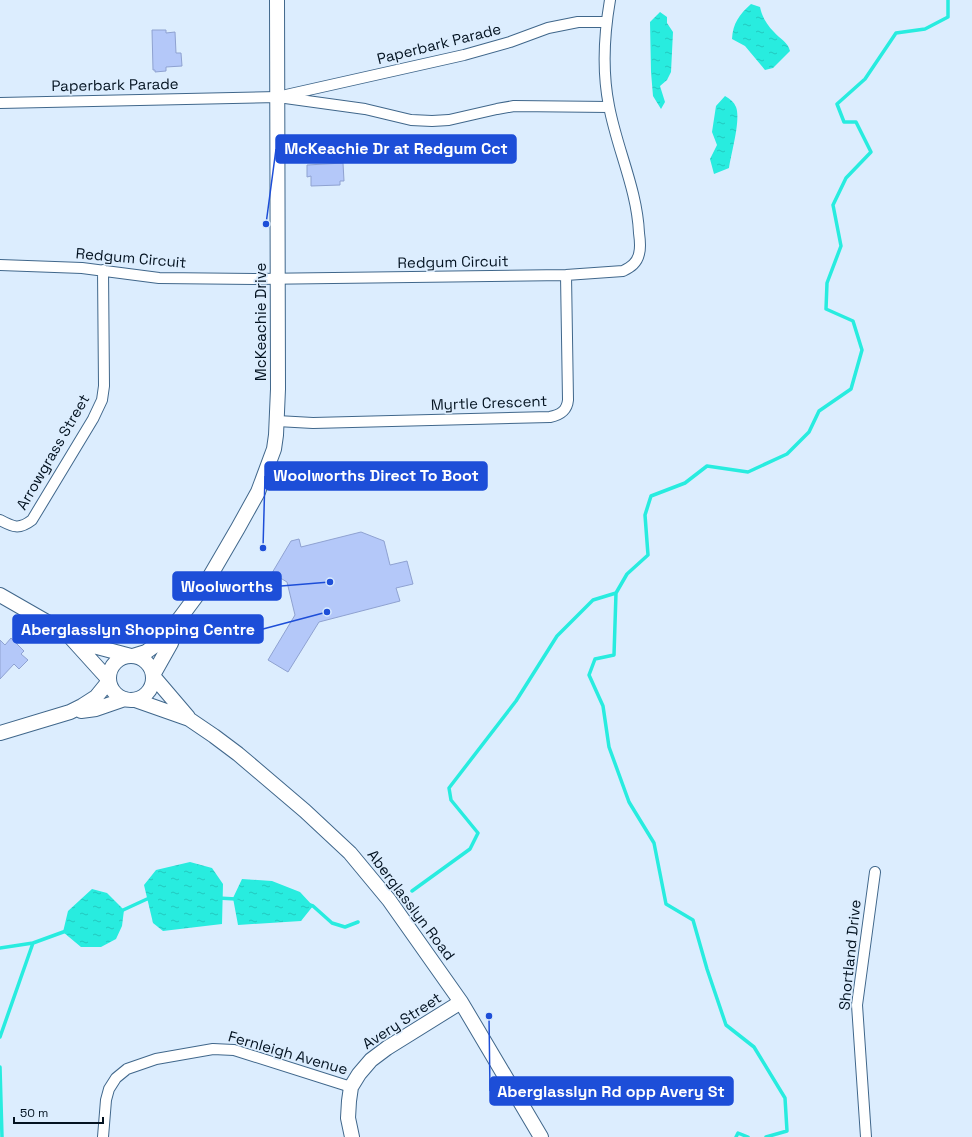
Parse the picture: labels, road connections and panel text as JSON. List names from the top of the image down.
{
  "streets": {
    "street": [
      "Paperbark Parade",
      "Redgum Circuit",
      "McKeachie Drive",
      "Myrtle Crescent",
      "Arrowgrass Street",
      "Aberglasslyn Road",
      "Shortland Drive",
      "Avery Street",
      "Fernleigh Avenue"
    ]
  },
  "crossings": [
    ["Paperbark Parade", "Redgum Circuit"],
    ["Paperbark Parade", "McKeachie Drive"],
    ["Redgum Circuit", "McKeachie Drive"],
    ["Redgum Circuit", "Myrtle Crescent"],
    ["Redgum Circuit", "Arrowgrass Street"],
    ["McKeachie Drive", "Myrtle Crescent"],
    ["McKeachie Drive", "Aberglasslyn Road"],
    ["Aberglasslyn Road", "Avery Street"],
    ["Avery Street", "Fernleigh Avenue"]
  ],
  "places": [
    "McKeachie Dr at Redgum Cct",
    "Woolworths Direct To Boot",
    "Woolworths",
    "Aberglasslyn Shopping Centre",
    "Aberglasslyn Rd opp Avery St"
  ],
  "scale_bar": "50 m"
}
